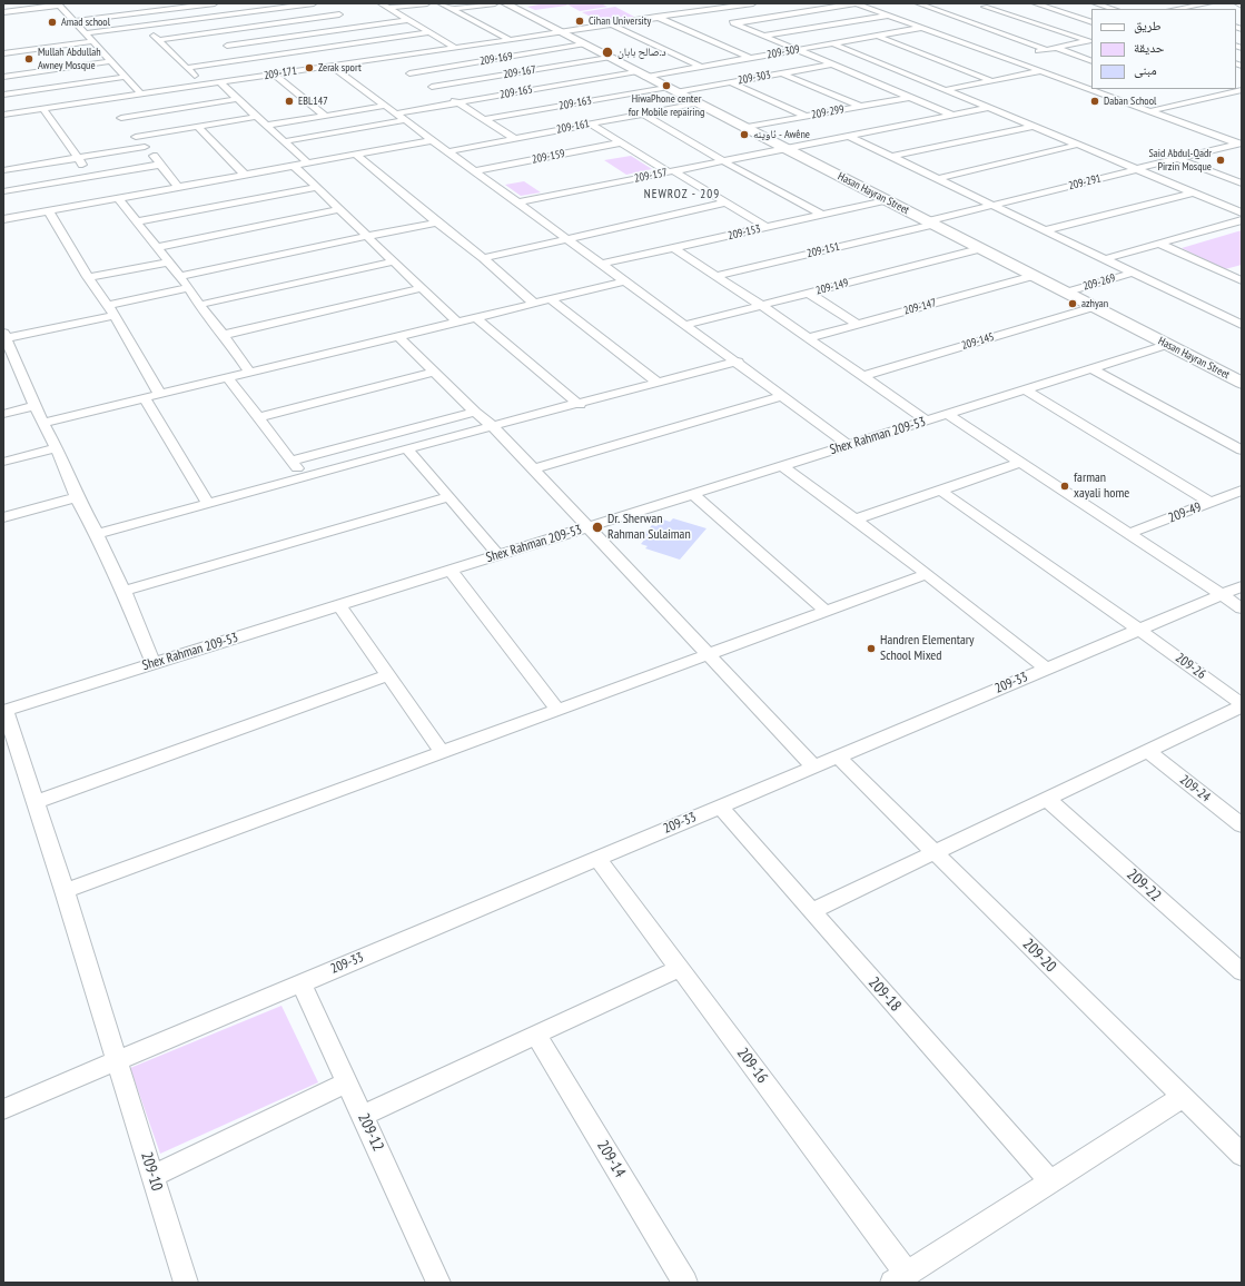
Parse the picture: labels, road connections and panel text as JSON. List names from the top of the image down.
{
  "streets": {
    "street": [
      "209-309",
      "209-169",
      "209-167",
      "209-171",
      "209-303",
      "209-165",
      "209-163",
      "209-299",
      "209-161",
      "209-159",
      "209-157",
      "209-291",
      "Hasan Hayran Street",
      "209-153",
      "209-151",
      "209-269",
      "209-149",
      "209-147",
      "209-145",
      "Shex Rahman 209-53",
      "209-49",
      "209-26",
      "209-33",
      "209-24",
      "209-22",
      "209-20",
      "209-18",
      "209-16",
      "209-12",
      "209-14",
      "209-10"
    ]
  },
  "crossings": [
    ["209-309", "209-165"],
    ["209-309", "Hasan Hayran Street"],
    ["209-169", "Hasan Hayran Street"],
    ["209-167", "Hasan Hayran Street"],
    ["209-171", "Hasan Hayran Street"],
    ["209-303", "209-163"],
    ["209-303", "Hasan Hayran Street"],
    ["209-165", "Hasan Hayran Street"],
    ["209-163", "Hasan Hayran Street"],
    ["209-299", "Hasan Hayran Street"],
    ["209-161", "Hasan Hayran Street"],
    ["209-157", "Hasan Hayran Street"],
    ["209-291", "Hasan Hayran Street"],
    ["209-291", "209-151"],
    ["Hasan Hayran Street", "209-153"],
    ["Hasan Hayran Street", "209-151"],
    ["Hasan Hayran Street", "209-269"],
    ["Hasan Hayran Street", "209-149"],
    ["Hasan Hayran Street", "209-147"],
    ["Hasan Hayran Street", "209-145"],
    ["Hasan Hayran Street", "Shex Rahman 209-53"],
    ["Shex Rahman 209-53", "209-10"],
    ["209-26", "209-33"],
    ["209-33", "209-20"],
    ["209-33", "209-18"],
    ["209-33", "209-16"],
    ["209-33", "209-12"],
    ["209-33", "209-10"]
  ],
  "districts": ["NEWROZ - 209"],
  "places": [
    "Cihan University",
    "Amad school",
    "د.صالح بابان",
    "Mullah Abdullah Awney Mosque",
    "Zerak sport",
    "HiwaPhone center for Mobile repairing",
    "EBL147",
    "Daban School",
    "ئاوینە - Awêne",
    "Said Abdul-Qadr Pirzin Mosque",
    "azhyan",
    "farman xayali home",
    "Dr. Sherwan Rahman Sulaiman",
    "Handren Elementary School Mixed"
  ],
  "legend": ["طريق", "حديقة", "مبنى"]
}
